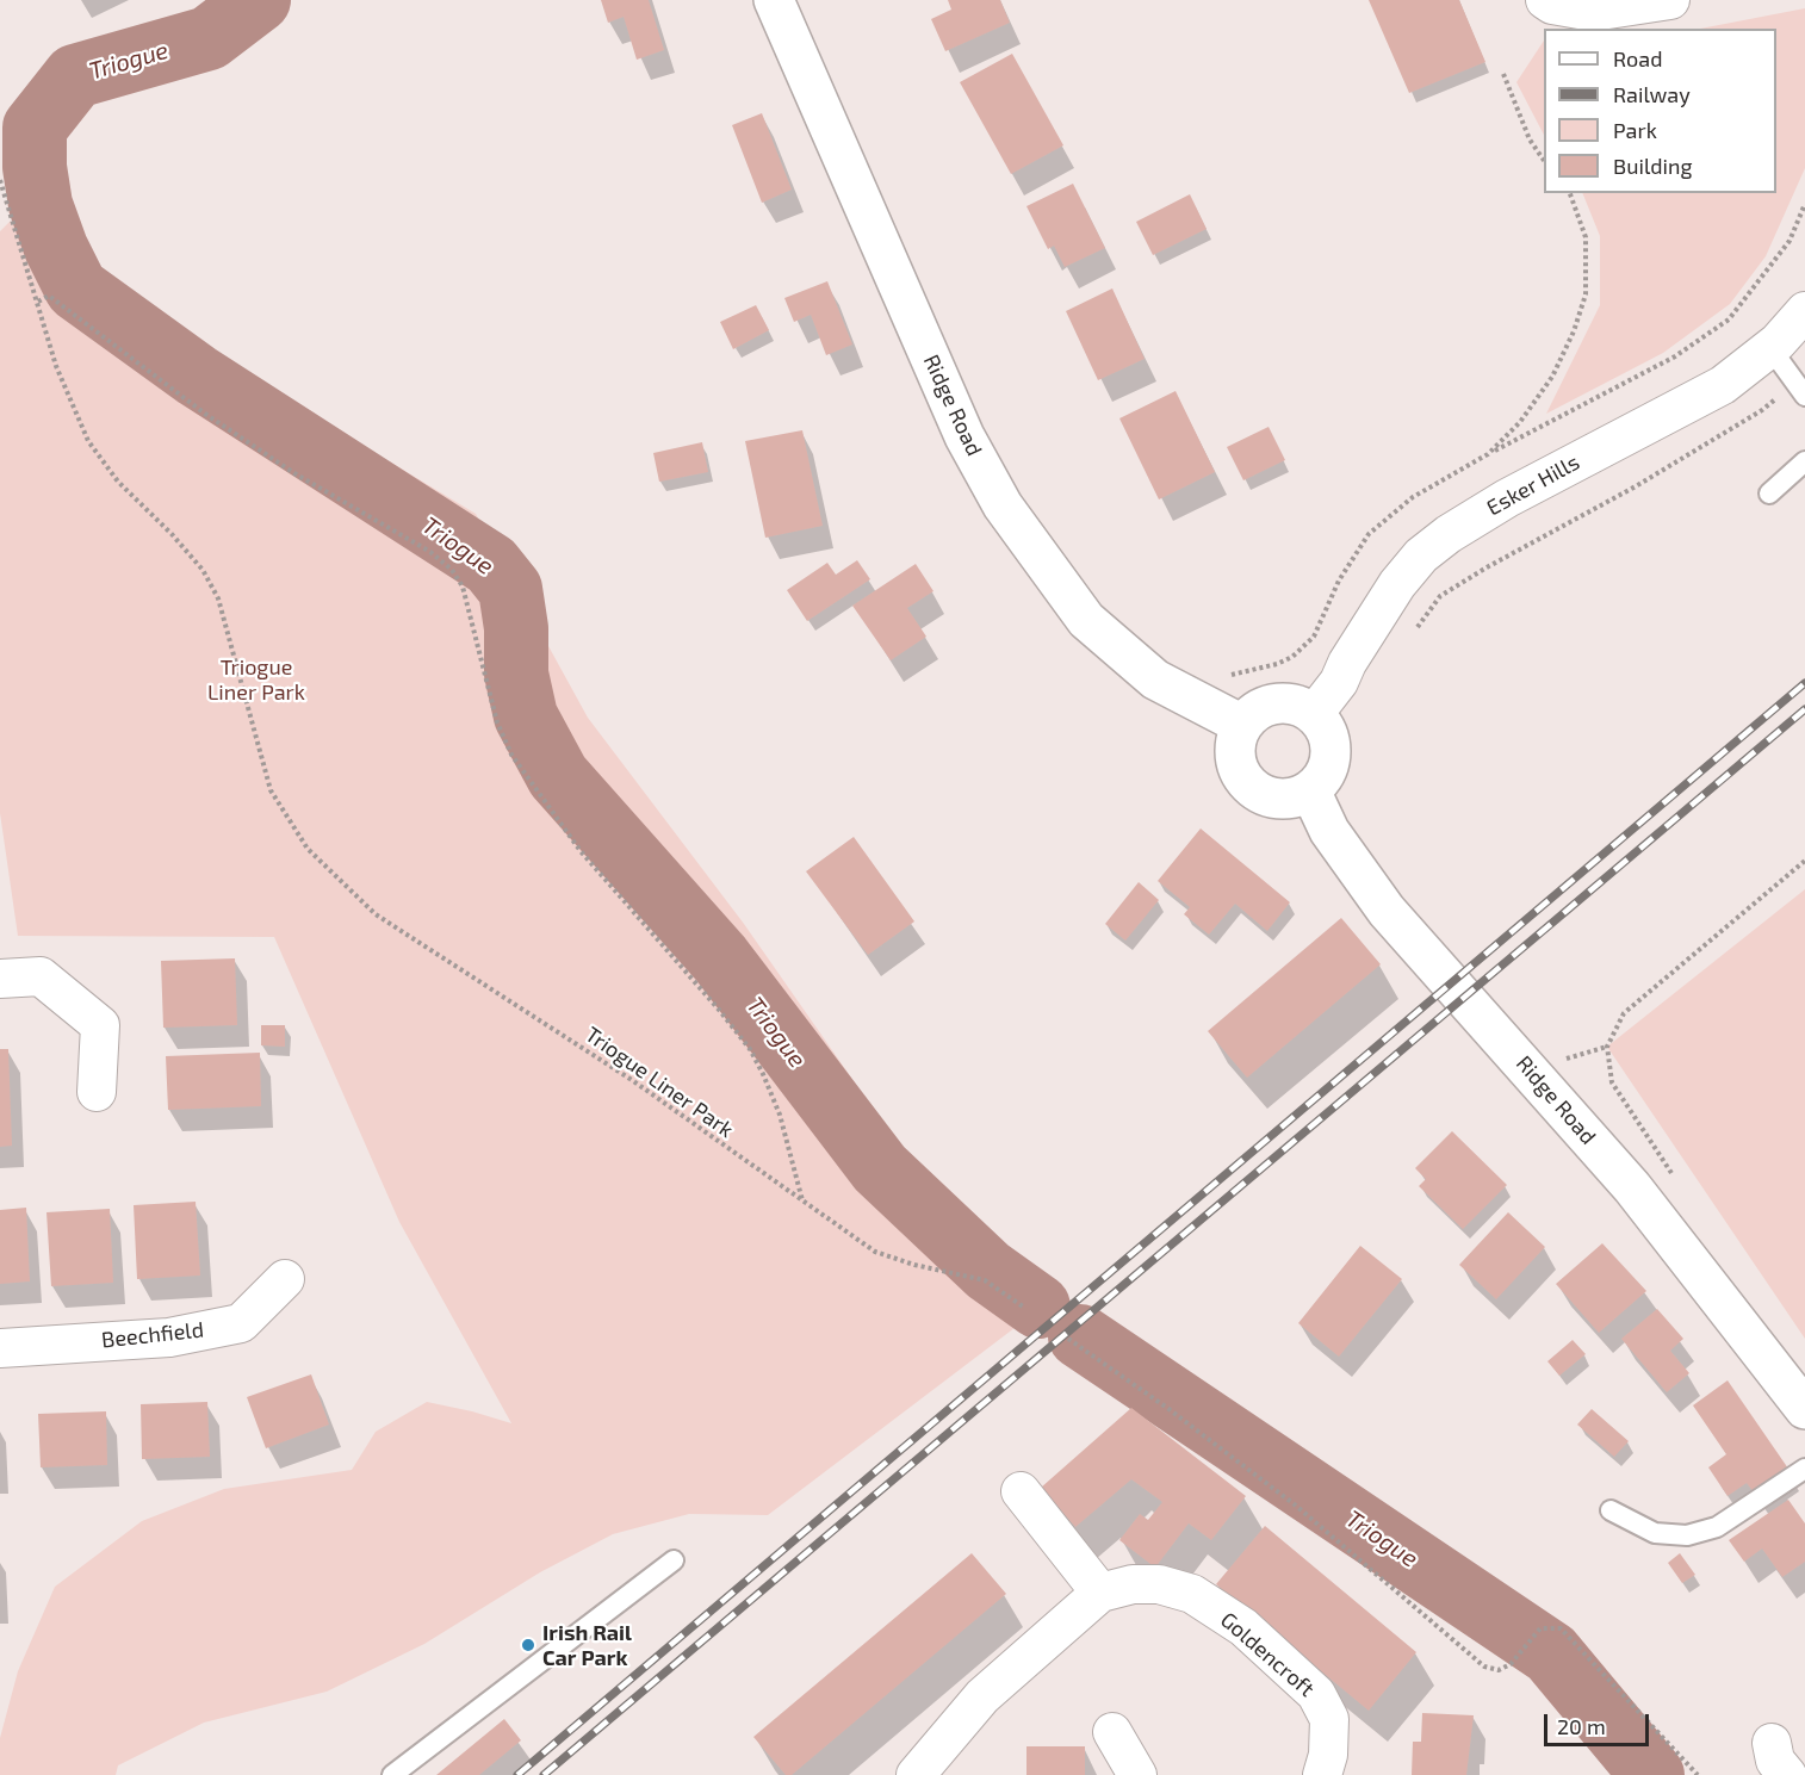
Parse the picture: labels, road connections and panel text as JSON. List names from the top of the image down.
{
  "streets": {
    "street": [
      "Ridge Road",
      "Esker Hills",
      "Beechfield",
      "Goldencroft"
    ],
    "path": ["Triogue Liner Park"]
  },
  "crossings": [
    ["Ridge Road", "Esker Hills"]
  ],
  "water": ["Triogue"],
  "parks": ["Triogue Liner Park"],
  "places": ["Irish Rail Car Park"],
  "legend": [
    "Road",
    "Railway",
    "Park",
    "Building"
  ],
  "scale_bar": "20 m"
}
